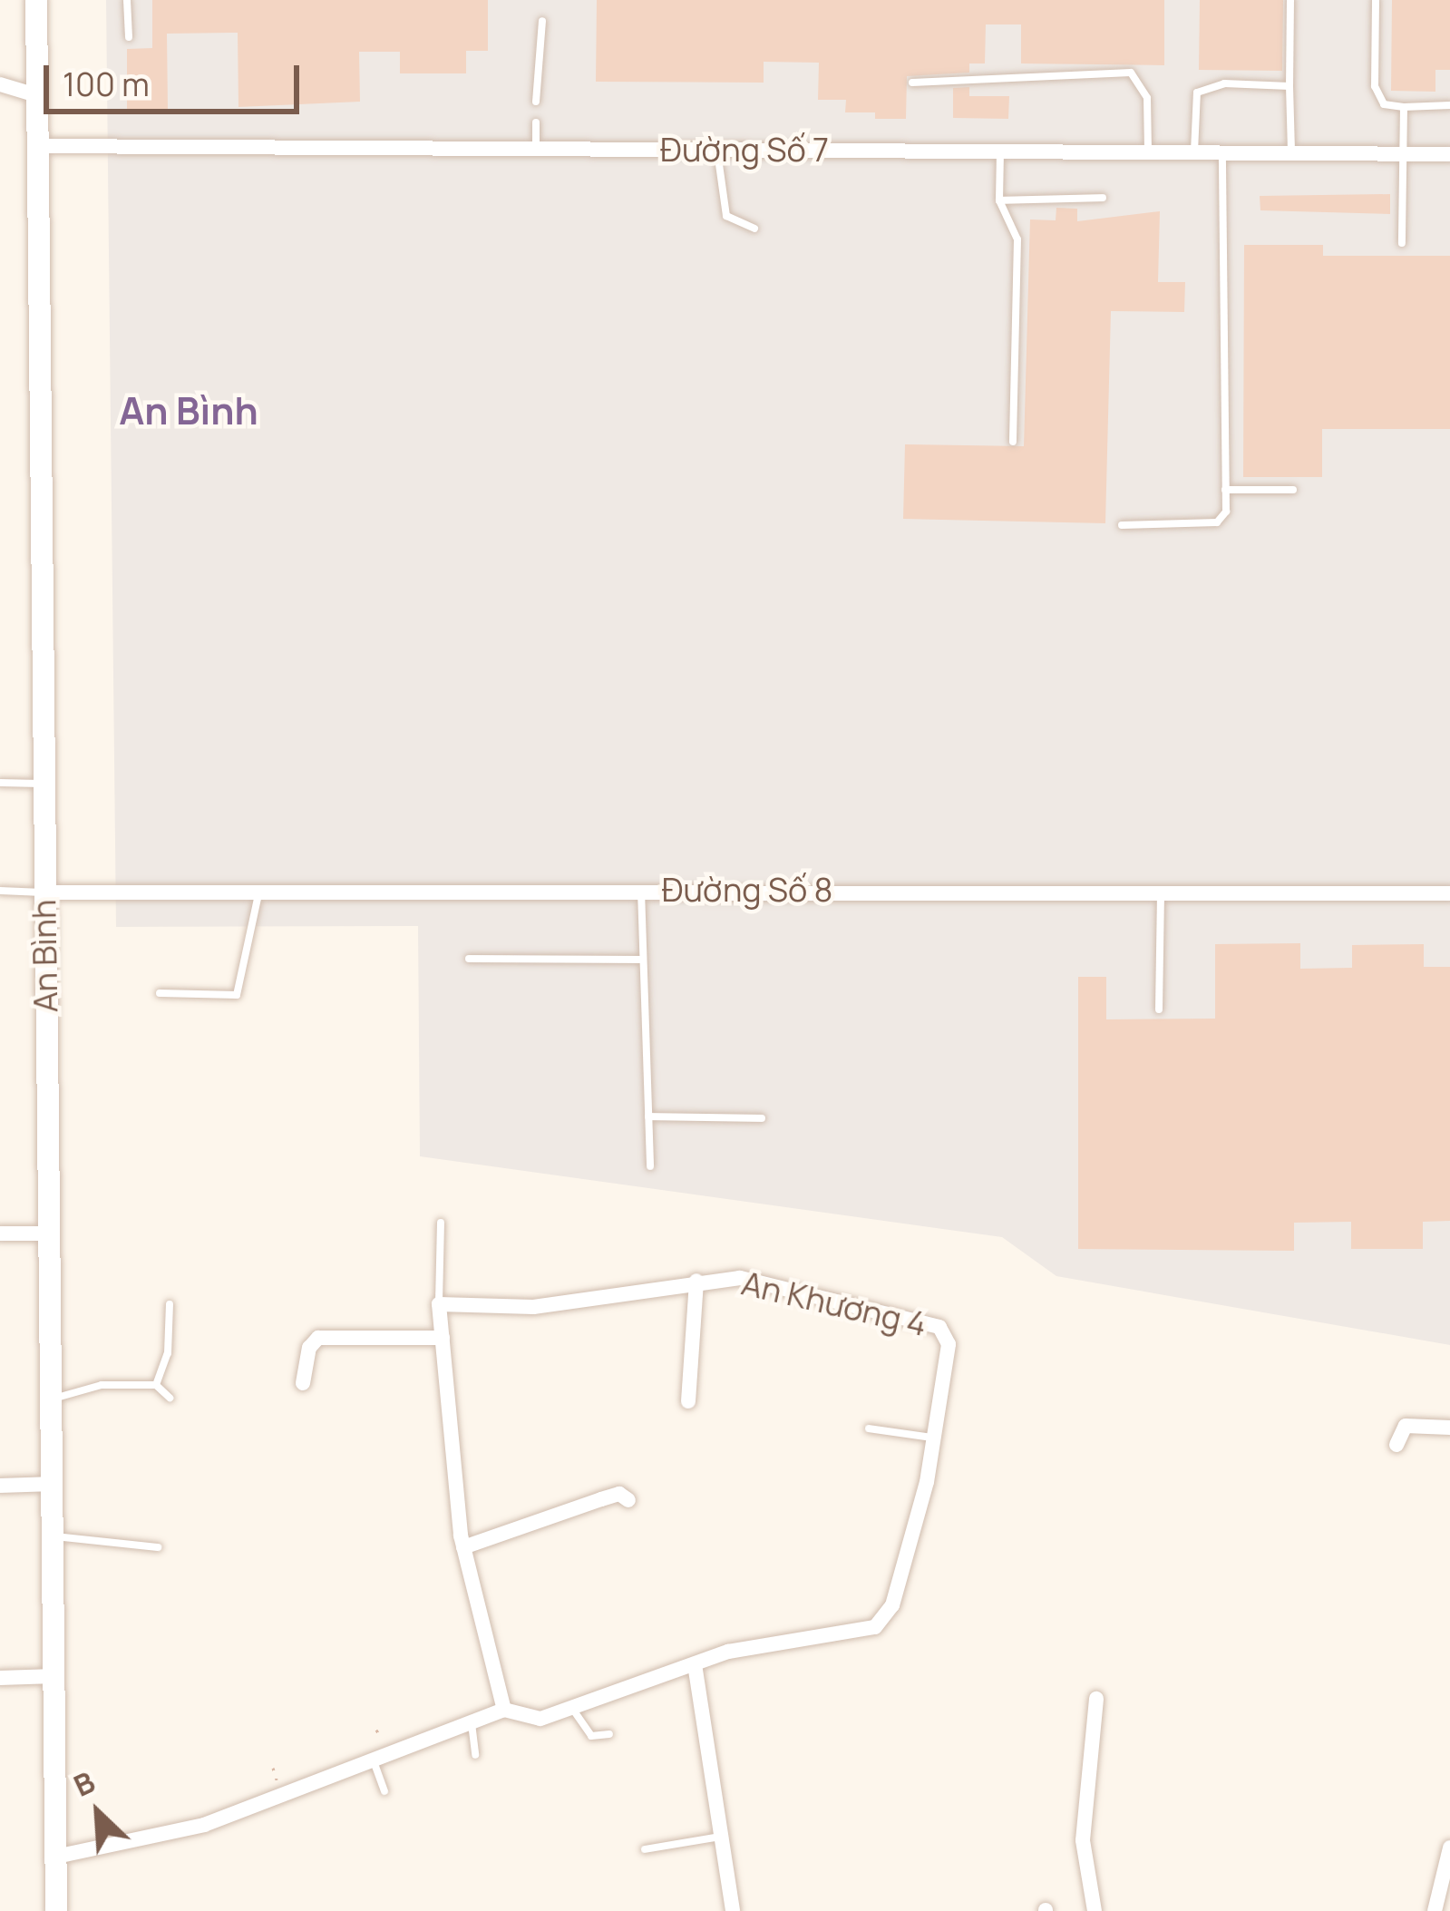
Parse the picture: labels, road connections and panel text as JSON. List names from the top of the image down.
{
  "streets": {
    "main road": ["An Bình"],
    "street": ["Đường Số 7", "Đường Số 8", "An Khương 4"]
  },
  "crossings": [
    ["Đường Số 7", "An Bình"],
    ["Đường Số 8", "An Bình"],
    ["An Bình", "An Khương 4"]
  ],
  "districts": ["An Bình"],
  "scale_bar": "100 m",
  "north": "top left"
}
